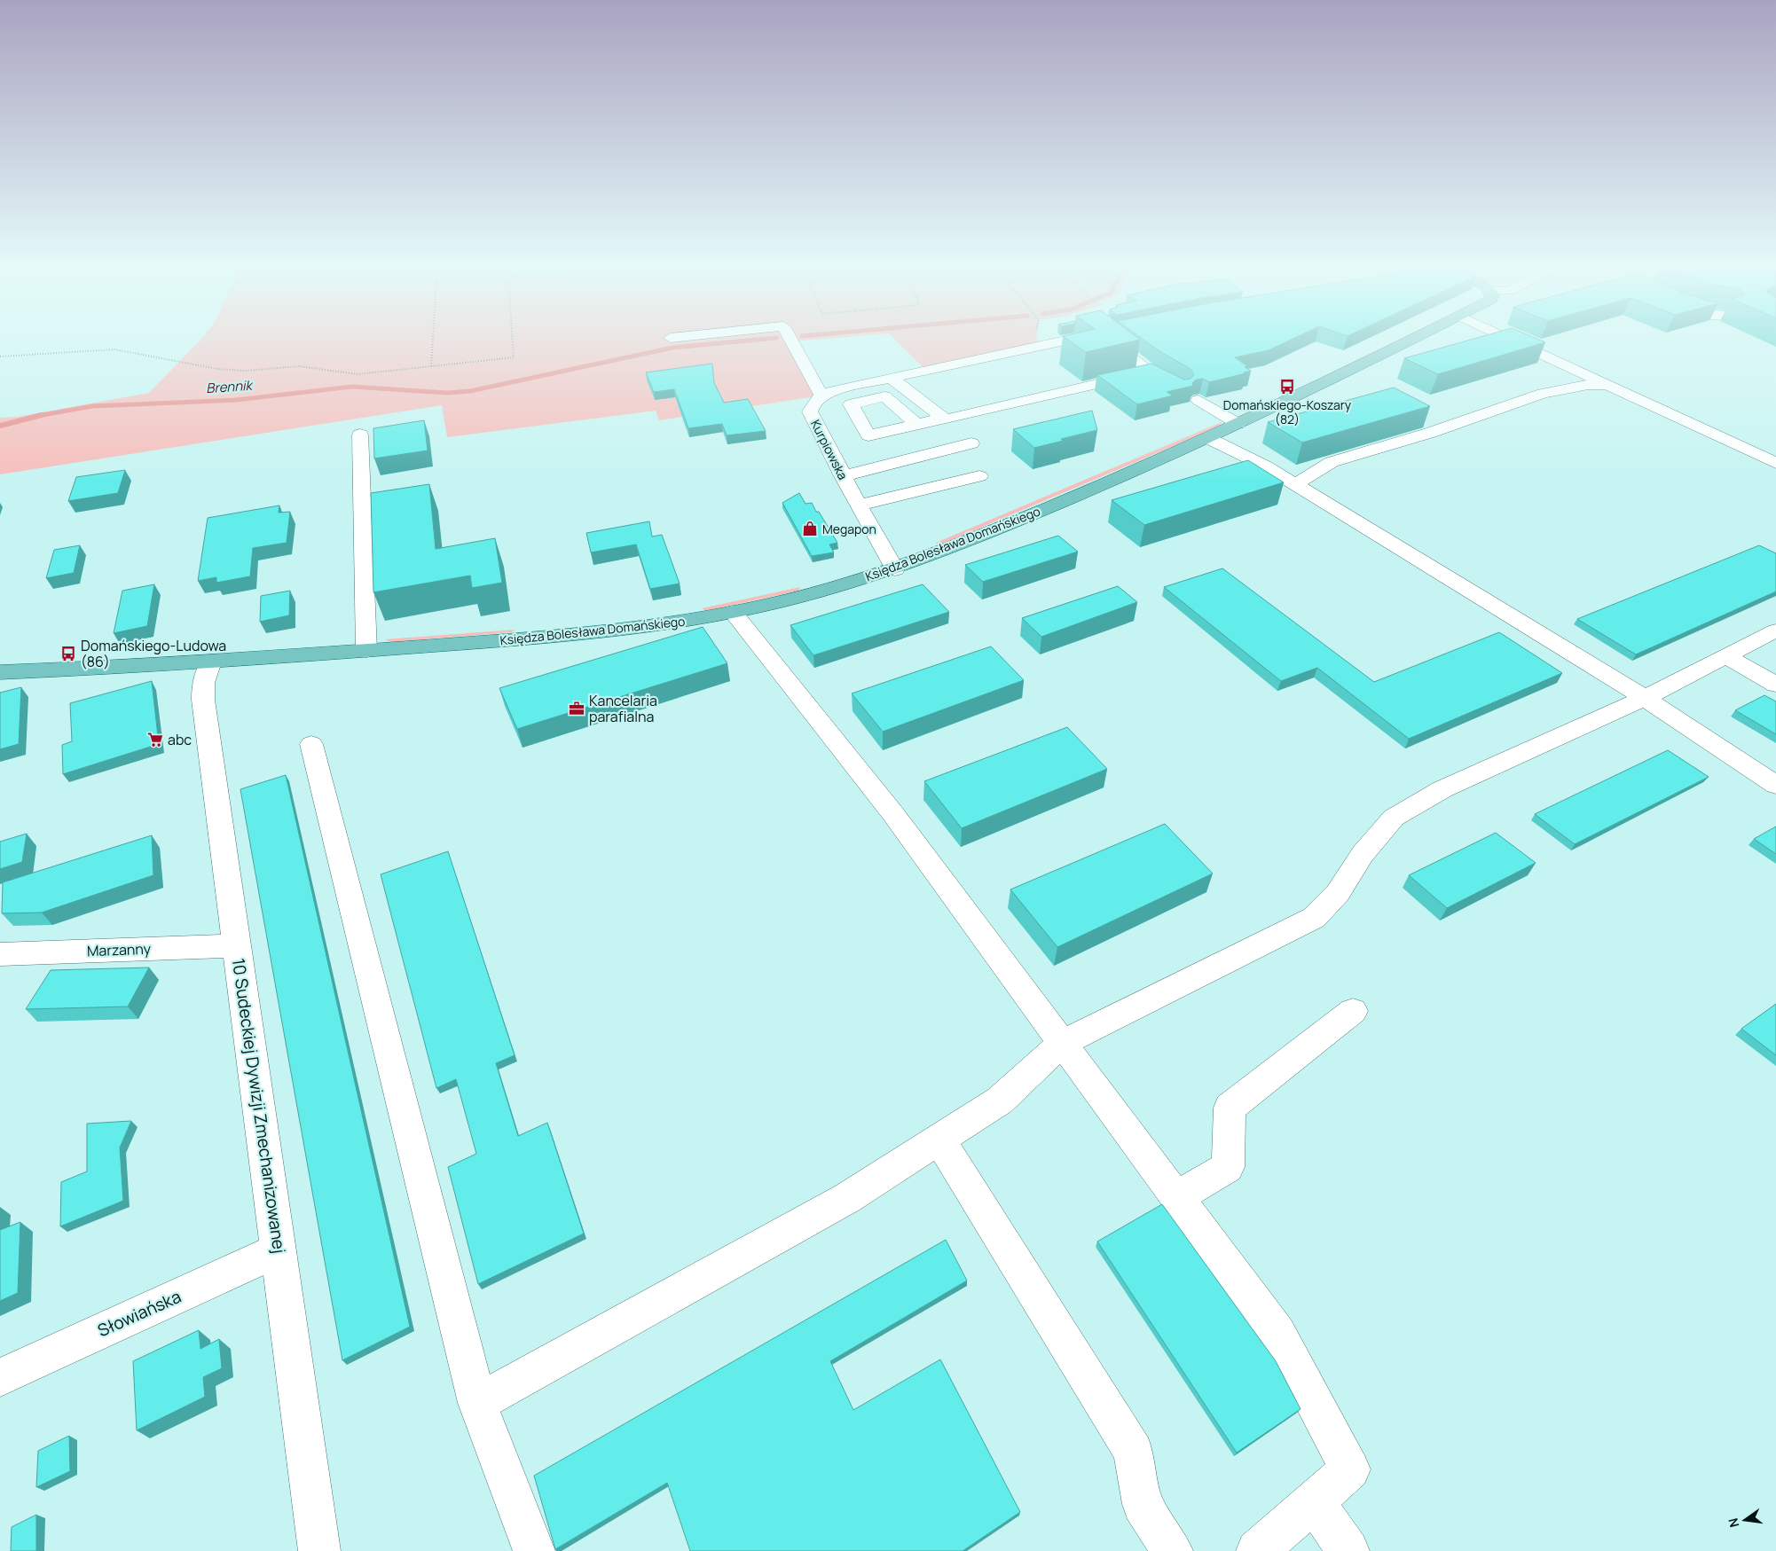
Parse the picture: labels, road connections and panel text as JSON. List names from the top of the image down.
{
  "streets": {
    "main road": ["Księdza Bolesława Domańskiego"],
    "street": [
      "Kurpiowska",
      "Marzanny",
      "10 Sudeckiej Dywizji Zmechanizowanej",
      "Słowiańska"
    ]
  },
  "crossings": [
    ["Kurpiowska", "Księdza Bolesława Domańskiego"],
    ["Księdza Bolesława Domańskiego", "10 Sudeckiej Dywizji Zmechanizowanej"],
    ["Marzanny", "10 Sudeckiej Dywizji Zmechanizowanej"],
    ["10 Sudeckiej Dywizji Zmechanizowanej", "Słowiańska"]
  ],
  "water": ["Brennik"],
  "places": {
    "bus stop": ["Domańskiego-Koszary (82)", "Domańskiego-Ludowa (86)"],
    "shop": ["Megapon"],
    "office": ["Kancelaria parafialna"],
    "supermarket": ["abc"]
  },
  "north": "left"
}
